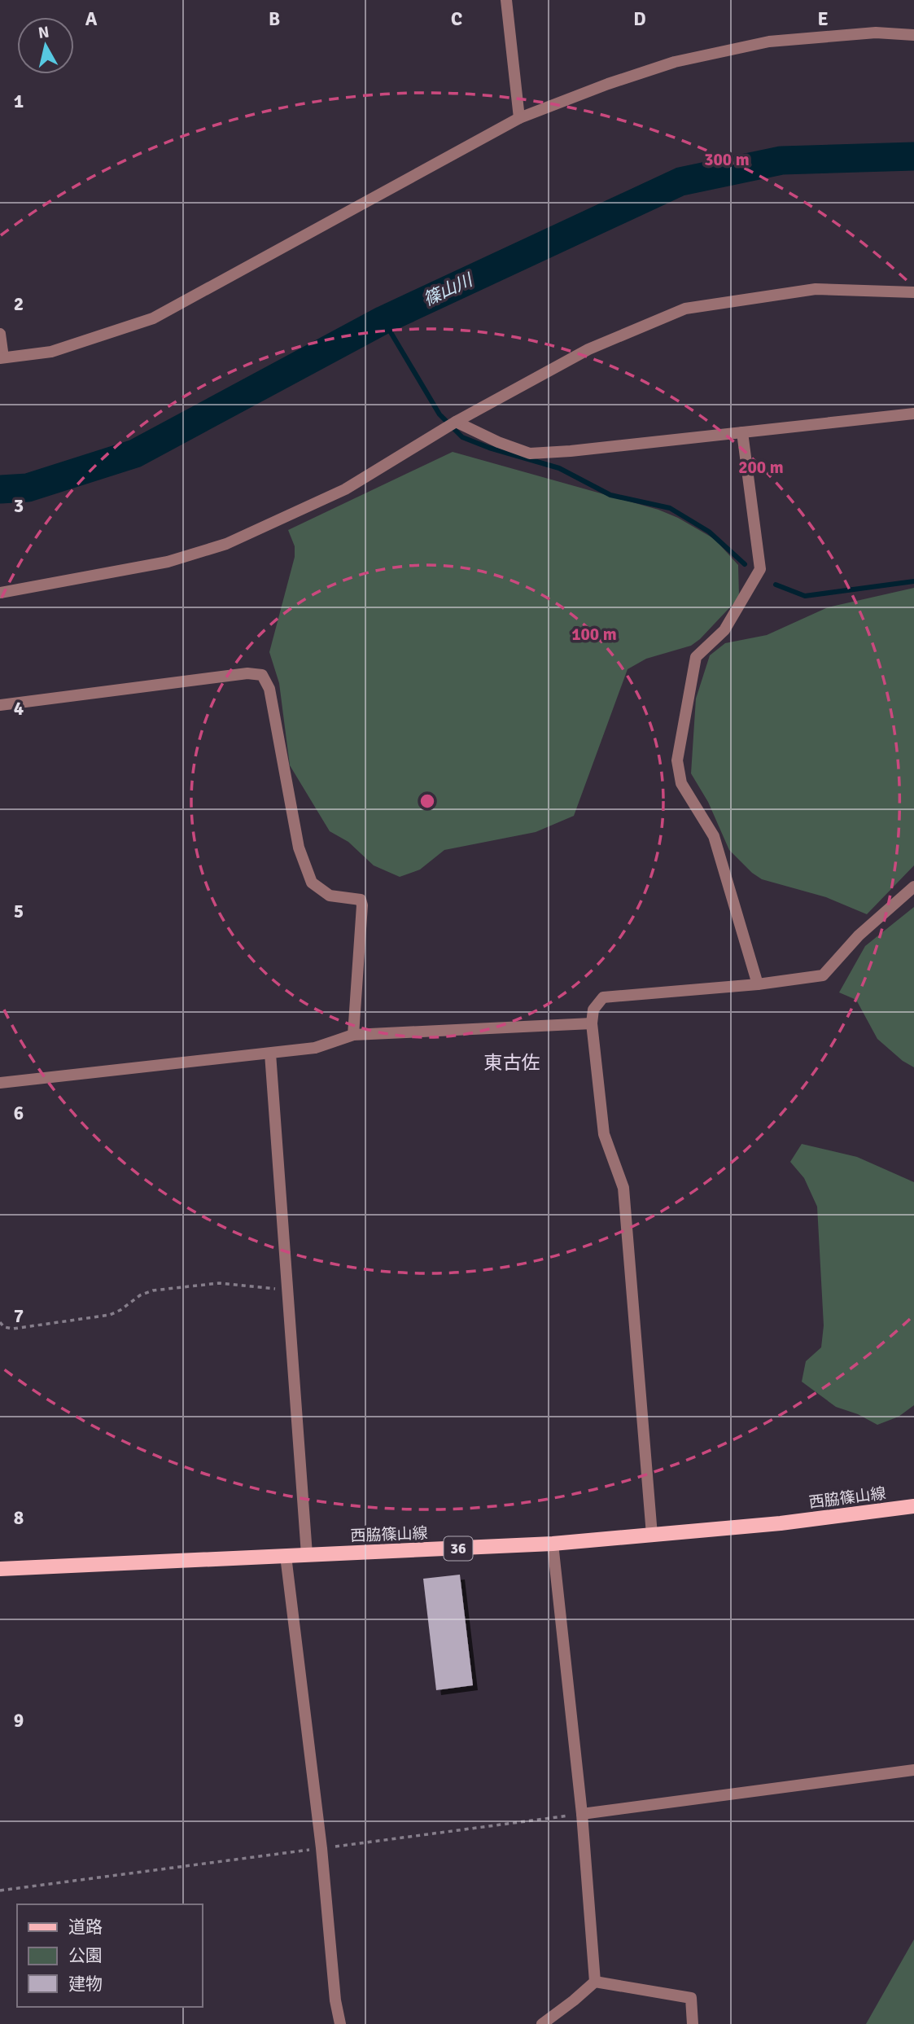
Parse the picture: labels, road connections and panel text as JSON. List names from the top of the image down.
{
  "streets": {
    "main road": ["西脇篠山線", "36"]
  },
  "districts": ["東古佐"],
  "water": ["篠山川"],
  "legend": ["道路", "公園", "建物"],
  "north": "top",
  "grid": {
    "columns": [
      "A",
      "B",
      "C",
      "D",
      "E"
    ],
    "rows": [
      "1",
      "2",
      "3",
      "4",
      "5",
      "6",
      "7",
      "8",
      "9"
    ]
  },
  "rings": ["300 m", "200 m", "100 m"]
}
